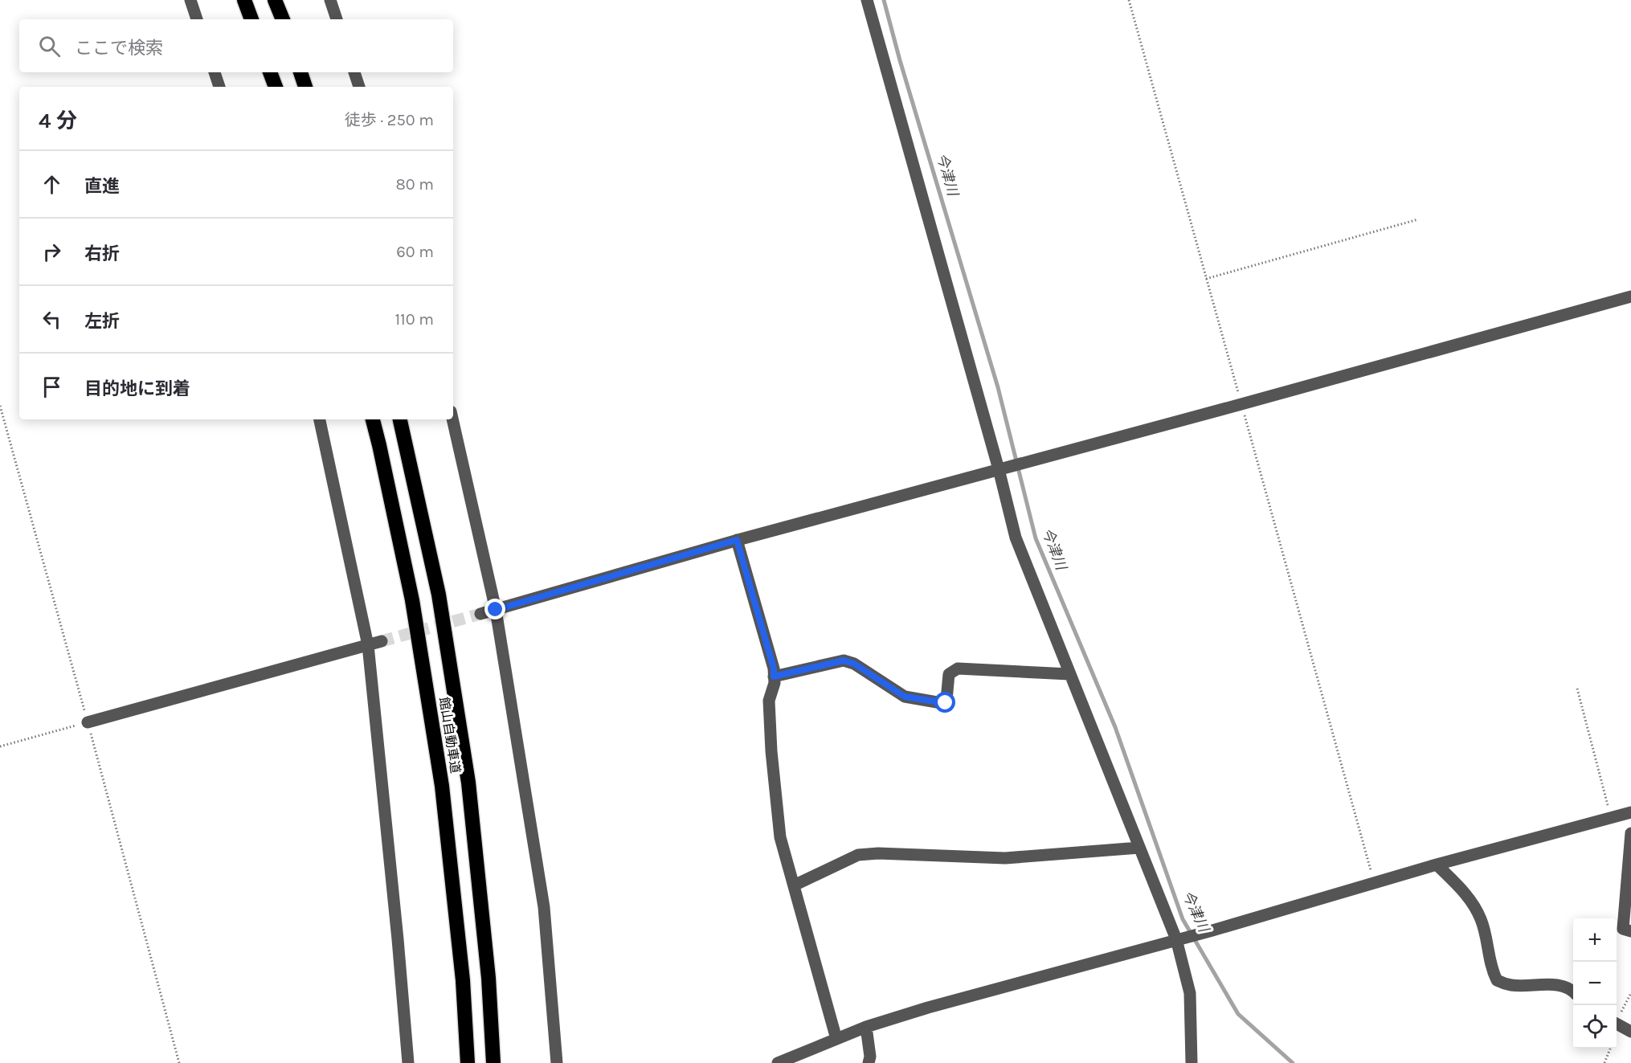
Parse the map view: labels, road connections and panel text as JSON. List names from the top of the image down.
{
  "streets": {
    "highway": ["館山自動車道"]
  },
  "water": ["今津川"],
  "page": {
    "search": "ここで検索",
    "heading": ["4 分", "徒歩 · 250 m"],
    "list": [
      ["直進", "80 m"],
      ["右折", "60 m"],
      ["左折", "110 m"],
      "目的地に到着"
    ],
    "map_buttons": ["+", "−"]
  }
}
